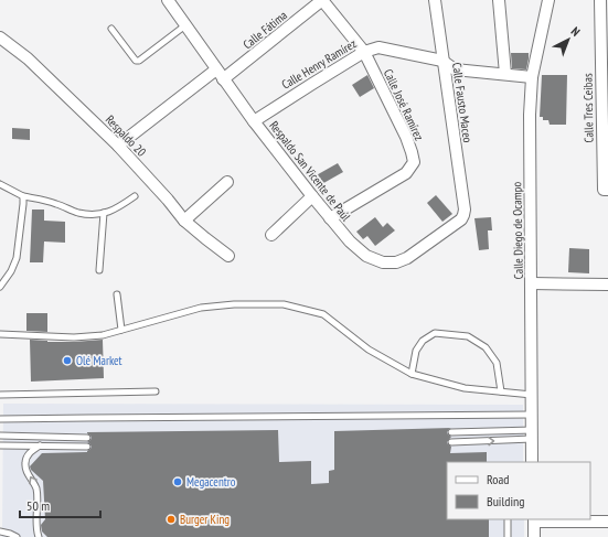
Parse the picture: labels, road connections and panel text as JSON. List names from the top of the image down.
{
  "streets": {
    "street": [
      "Calle Fátima",
      "Calle Henry Ramírez",
      "Calle Fausto Maceo",
      "Calle José Ramírez",
      "Calle Tres Ceibas",
      "Respaldo 20",
      "Respaldo San Vicente de Paúl",
      "Calle Diego de Ocampo"
    ]
  },
  "crossings": [
    ["Calle Fátima", "Calle José Ramírez"],
    ["Calle Fátima", "Respaldo San Vicente de Paúl"],
    ["Calle Henry Ramírez", "Calle Fausto Maceo"],
    ["Calle Henry Ramírez", "Calle José Ramírez"],
    ["Calle Henry Ramírez", "Respaldo San Vicente de Paúl"],
    ["Calle Henry Ramírez", "Calle Diego de Ocampo"],
    ["Calle Fausto Maceo", "Respaldo San Vicente de Paúl"],
    ["Calle José Ramírez", "Respaldo San Vicente de Paúl"]
  ],
  "places": ["Olé Market", "Megacentro", "Burger King"],
  "legend": ["Road", "Building"],
  "scale_bar": "50 m",
  "north": "top right"
}
